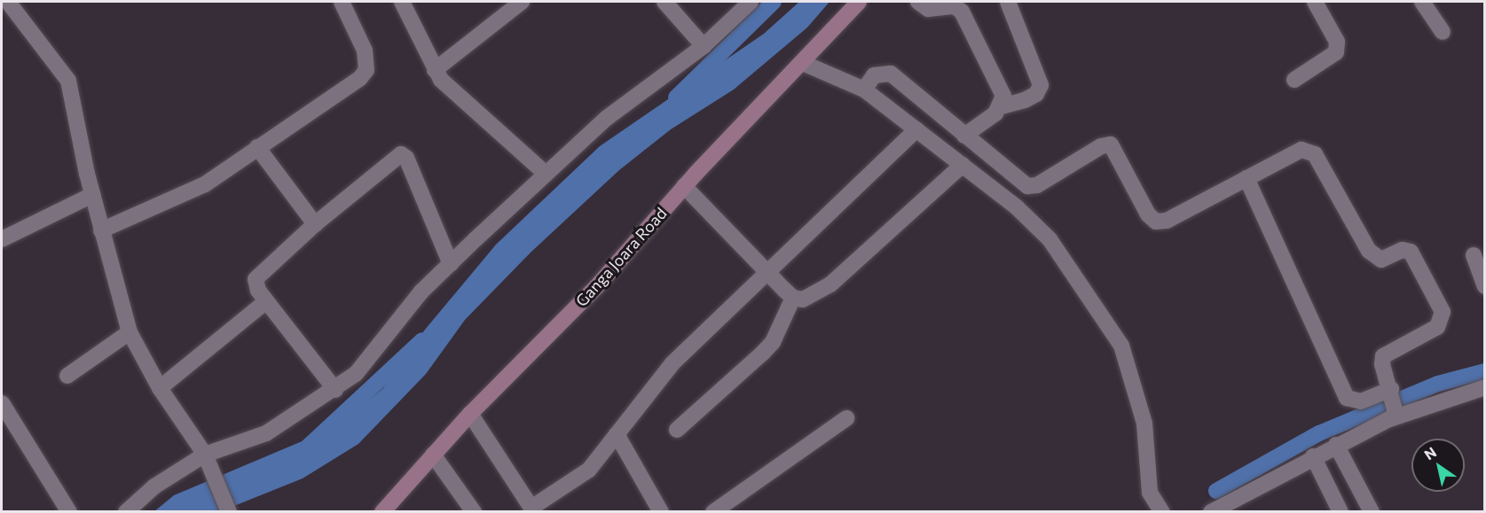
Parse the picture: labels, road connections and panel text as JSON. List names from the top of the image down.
{
  "streets": {
    "main road": ["Ganga Joara Road"]
  },
  "north": "top left"
}
